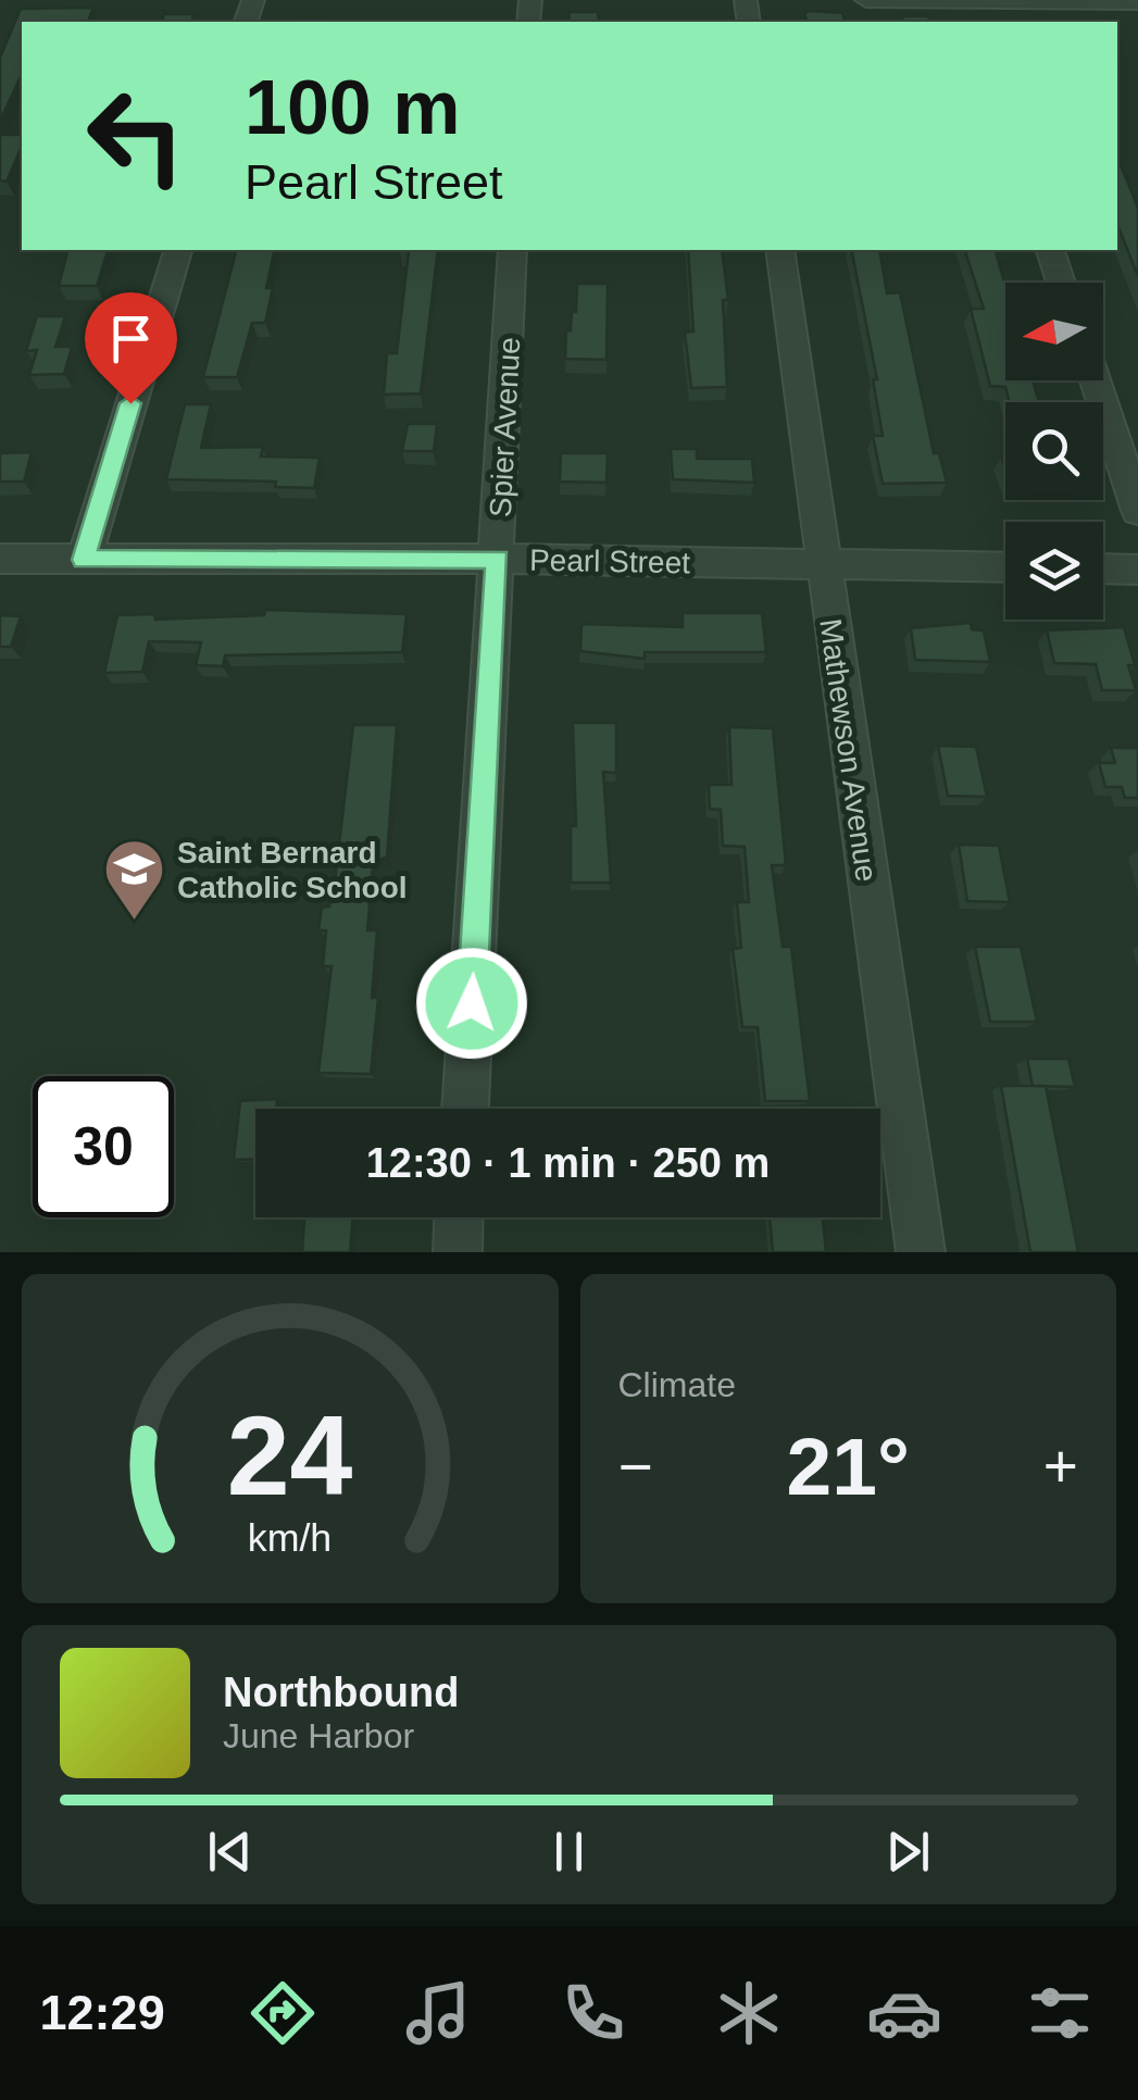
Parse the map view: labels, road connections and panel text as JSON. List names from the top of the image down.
{
  "streets": {
    "street": ["Spier Avenue", "Pearl Street", "Mathewson Avenue"]
  },
  "crossings": [
    ["Spier Avenue", "Pearl Street"],
    ["Pearl Street", "Mathewson Avenue"]
  ],
  "places": {
    "school or university": ["Saint Bernard Catholic School"]
  },
  "north": "left",
  "page": {
    "turn": ["100 m", "Pearl Street"],
    "limit": "30",
    "trip": "12:30 · 1 min · 250 m",
    "tile": "Climate",
    "heat": ["−", "21°", "+"],
    "song": ["Northbound", "June Harbor"],
    "tabs": "12:29",
    "gauge": ["24", "km/h"]
  }
}
